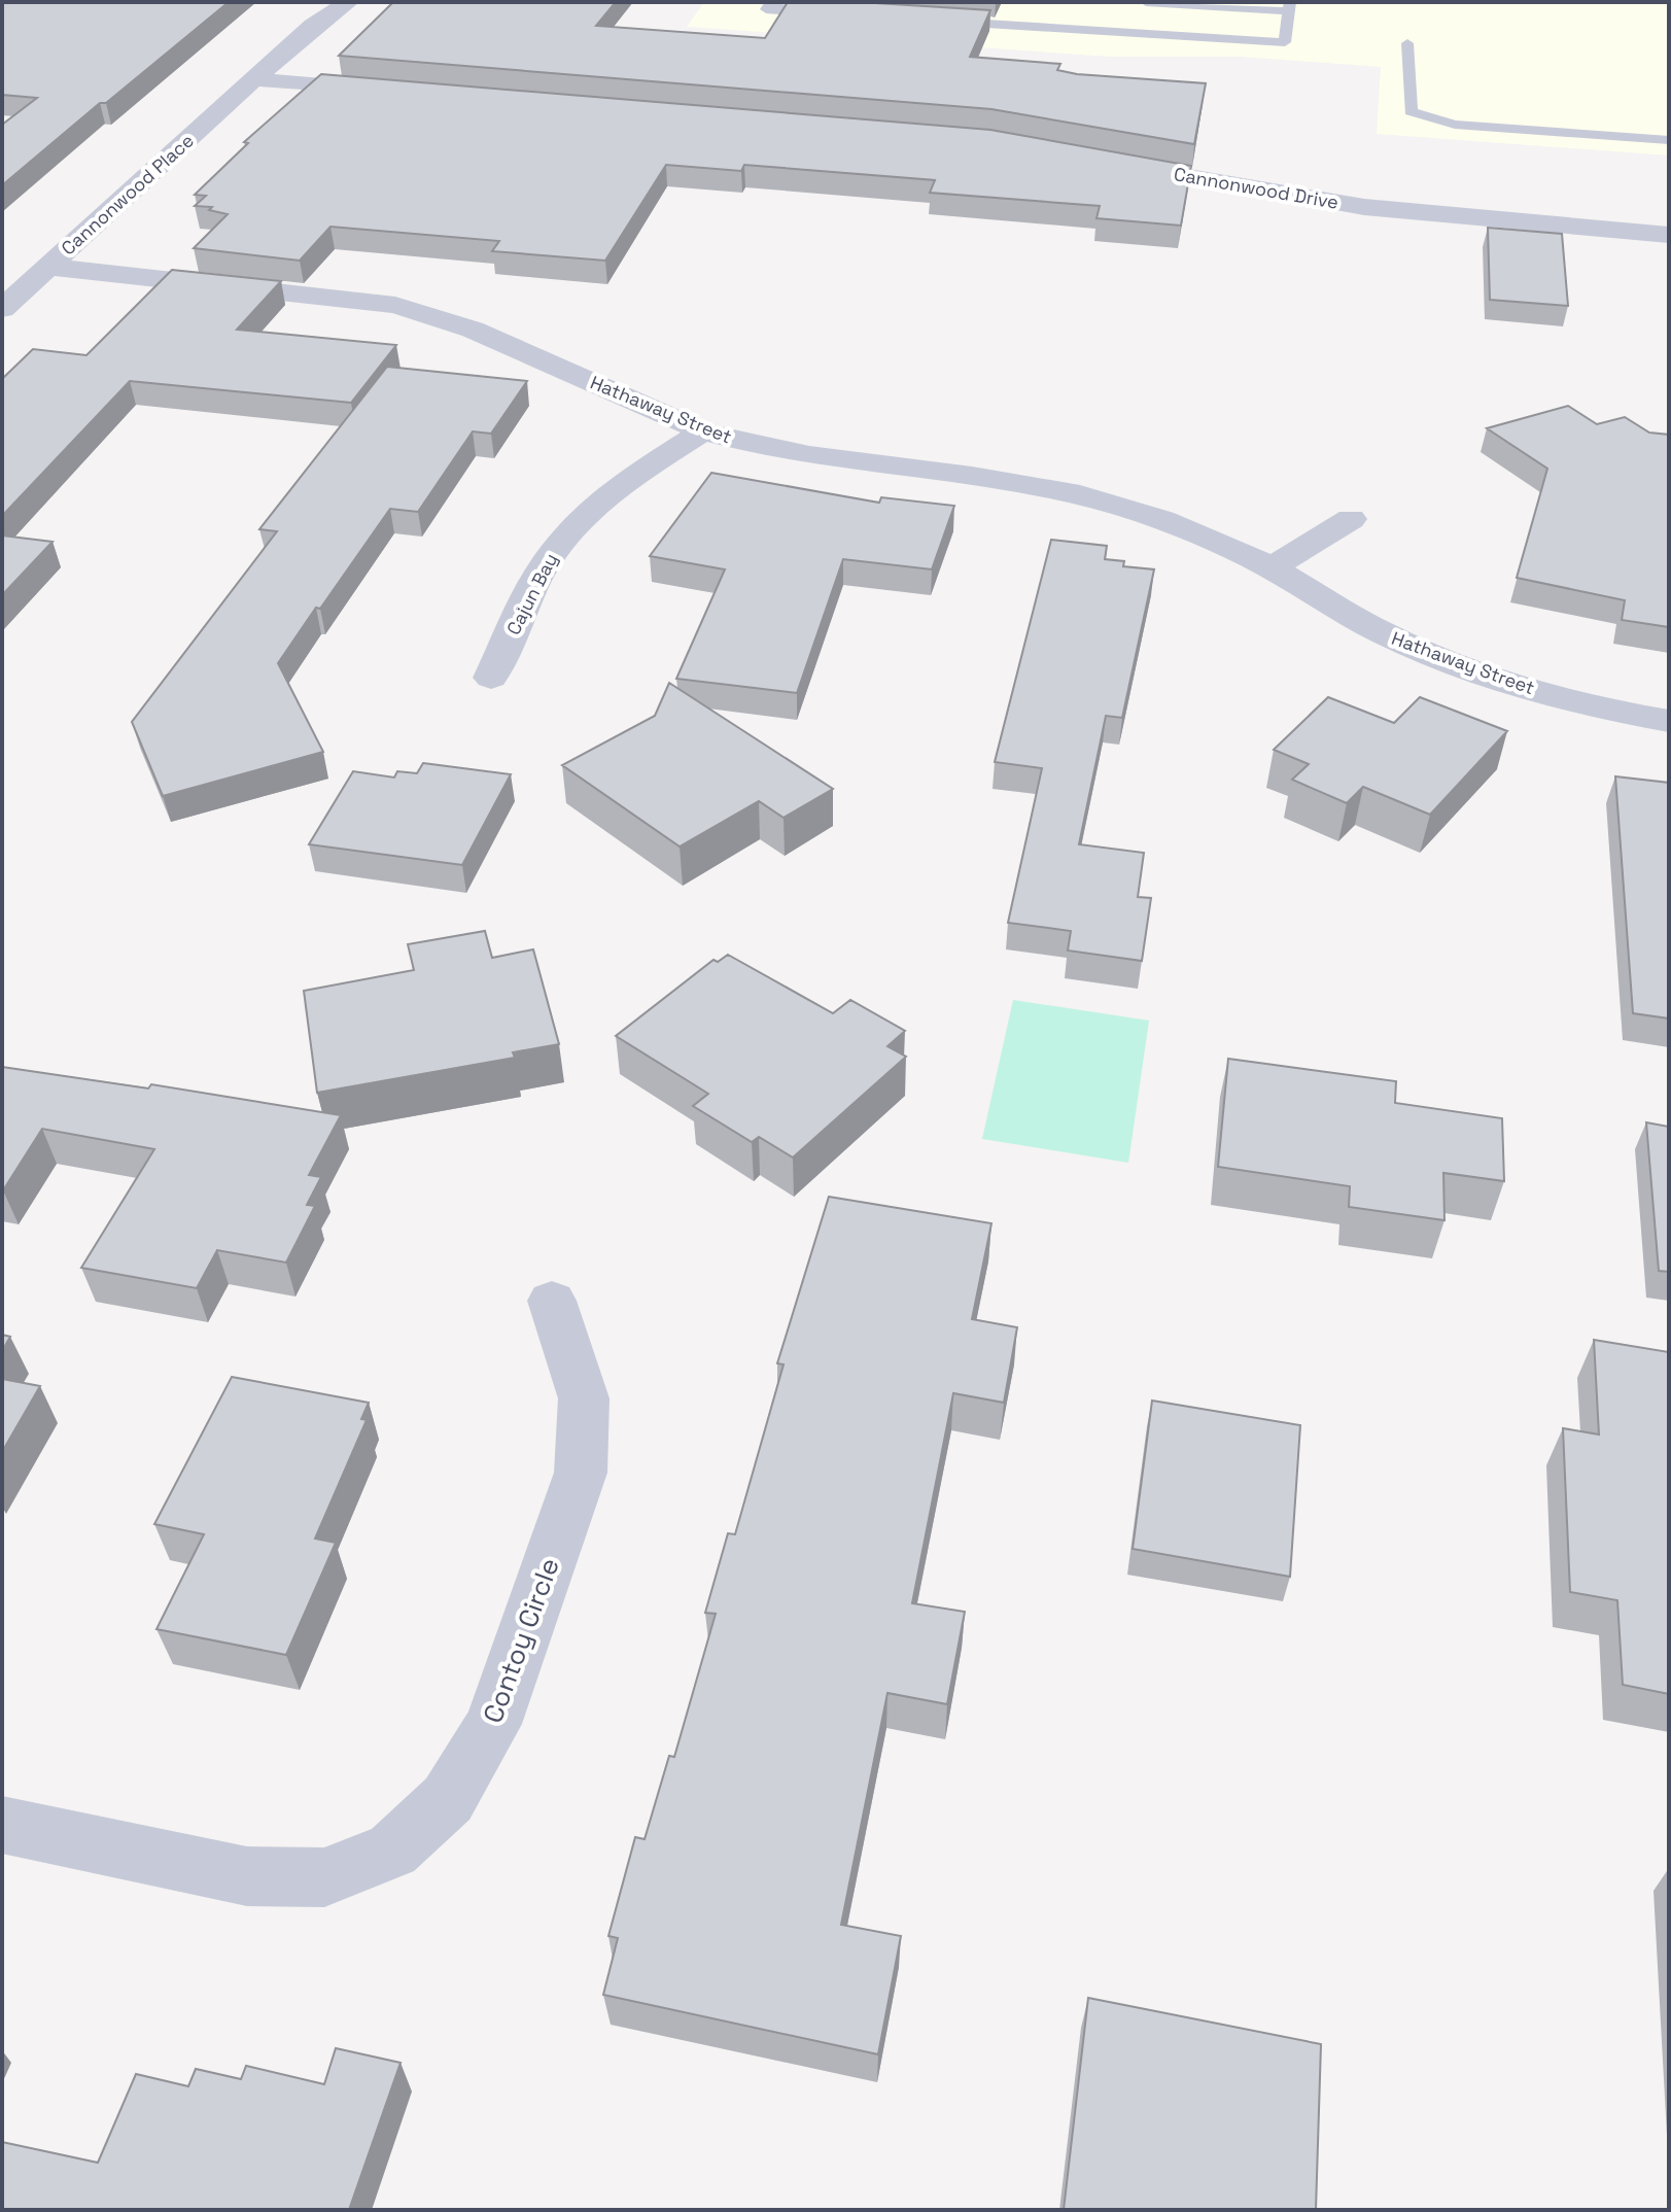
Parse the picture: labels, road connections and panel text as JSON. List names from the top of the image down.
{
  "streets": {
    "street": [
      "Cannonwood Drive",
      "Cannonwood Place",
      "Hathaway Street",
      "Cajun Bay",
      "Contoy Circle"
    ]
  },
  "crossings": [
    ["Cannonwood Place", "Hathaway Street"],
    ["Hathaway Street", "Cajun Bay"]
  ]
}
